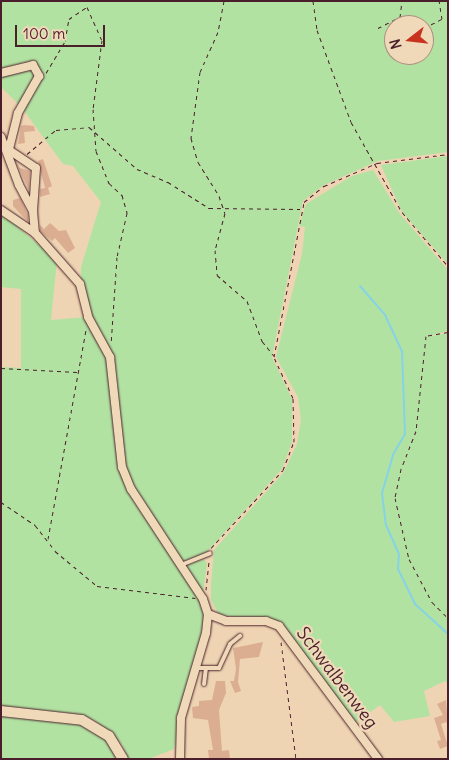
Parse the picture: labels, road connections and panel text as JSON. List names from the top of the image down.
{
  "streets": {
    "street": ["Schwalbenweg"]
  },
  "scale_bar": "100 m",
  "north": "left"
}
